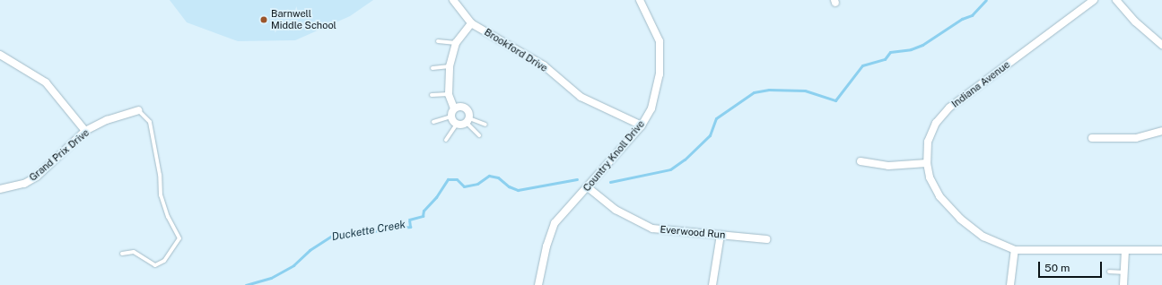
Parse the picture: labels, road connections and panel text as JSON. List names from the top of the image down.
{
  "streets": {
    "street": [
      "Brookford Drive",
      "Indiana Avenue",
      "Grand Prix Drive",
      "Country Knoll Drive",
      "Everwood Run"
    ]
  },
  "crossings": [
    ["Brookford Drive", "Country Knoll Drive"],
    ["Country Knoll Drive", "Everwood Run"]
  ],
  "water": ["Duckette Creek"],
  "places": ["Barnwell Middle School"],
  "scale_bar": "50 m"
}
